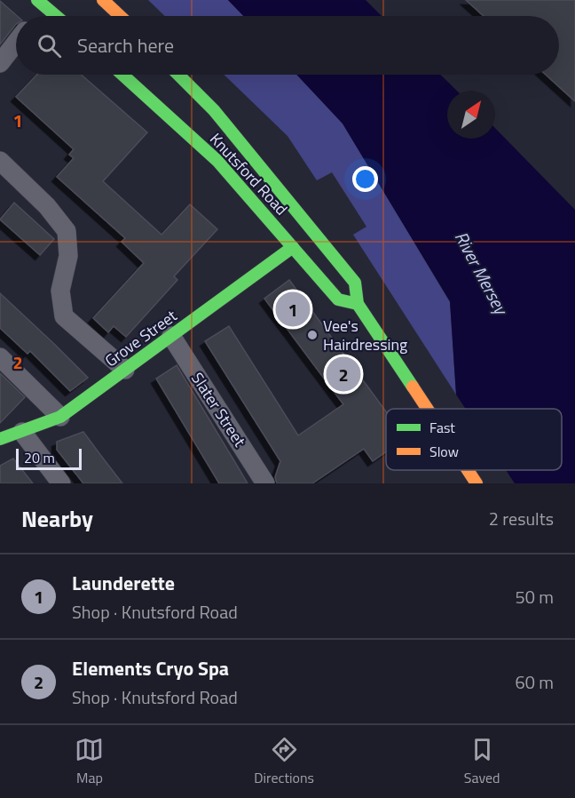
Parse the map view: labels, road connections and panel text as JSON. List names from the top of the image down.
{
  "streets": {
    "main road": ["Knutsford Road", "Grove Street"],
    "street": ["Slater Street"]
  },
  "crossings": [
    ["Knutsford Road", "Grove Street"],
    ["Grove Street", "Slater Street"]
  ],
  "water": ["River Mersey"],
  "places": ["Vee's Hairdressing"],
  "legend": ["Fast", "Slow"],
  "scale_bar": "20 m",
  "north": "top right",
  "page": {
    "search": "Search here",
    "pins": ["1", "2"],
    "scale": "20 m",
    "heading": ["Nearby", "2 results"],
    "list": [
      {
        "mark": "1",
        "name": "Launderette",
        "note": "Shop · Knutsford Road",
        "value": "50 m"
      },
      {
        "mark": "2",
        "name": "Elements Cryo Spa",
        "note": "Shop · Knutsford Road",
        "value": "60 m"
      }
    ],
    "nav": ["Map", "Directions", "Saved"]
  },
  "grid": {
    "rows": ["1", "2"]
  }
}
